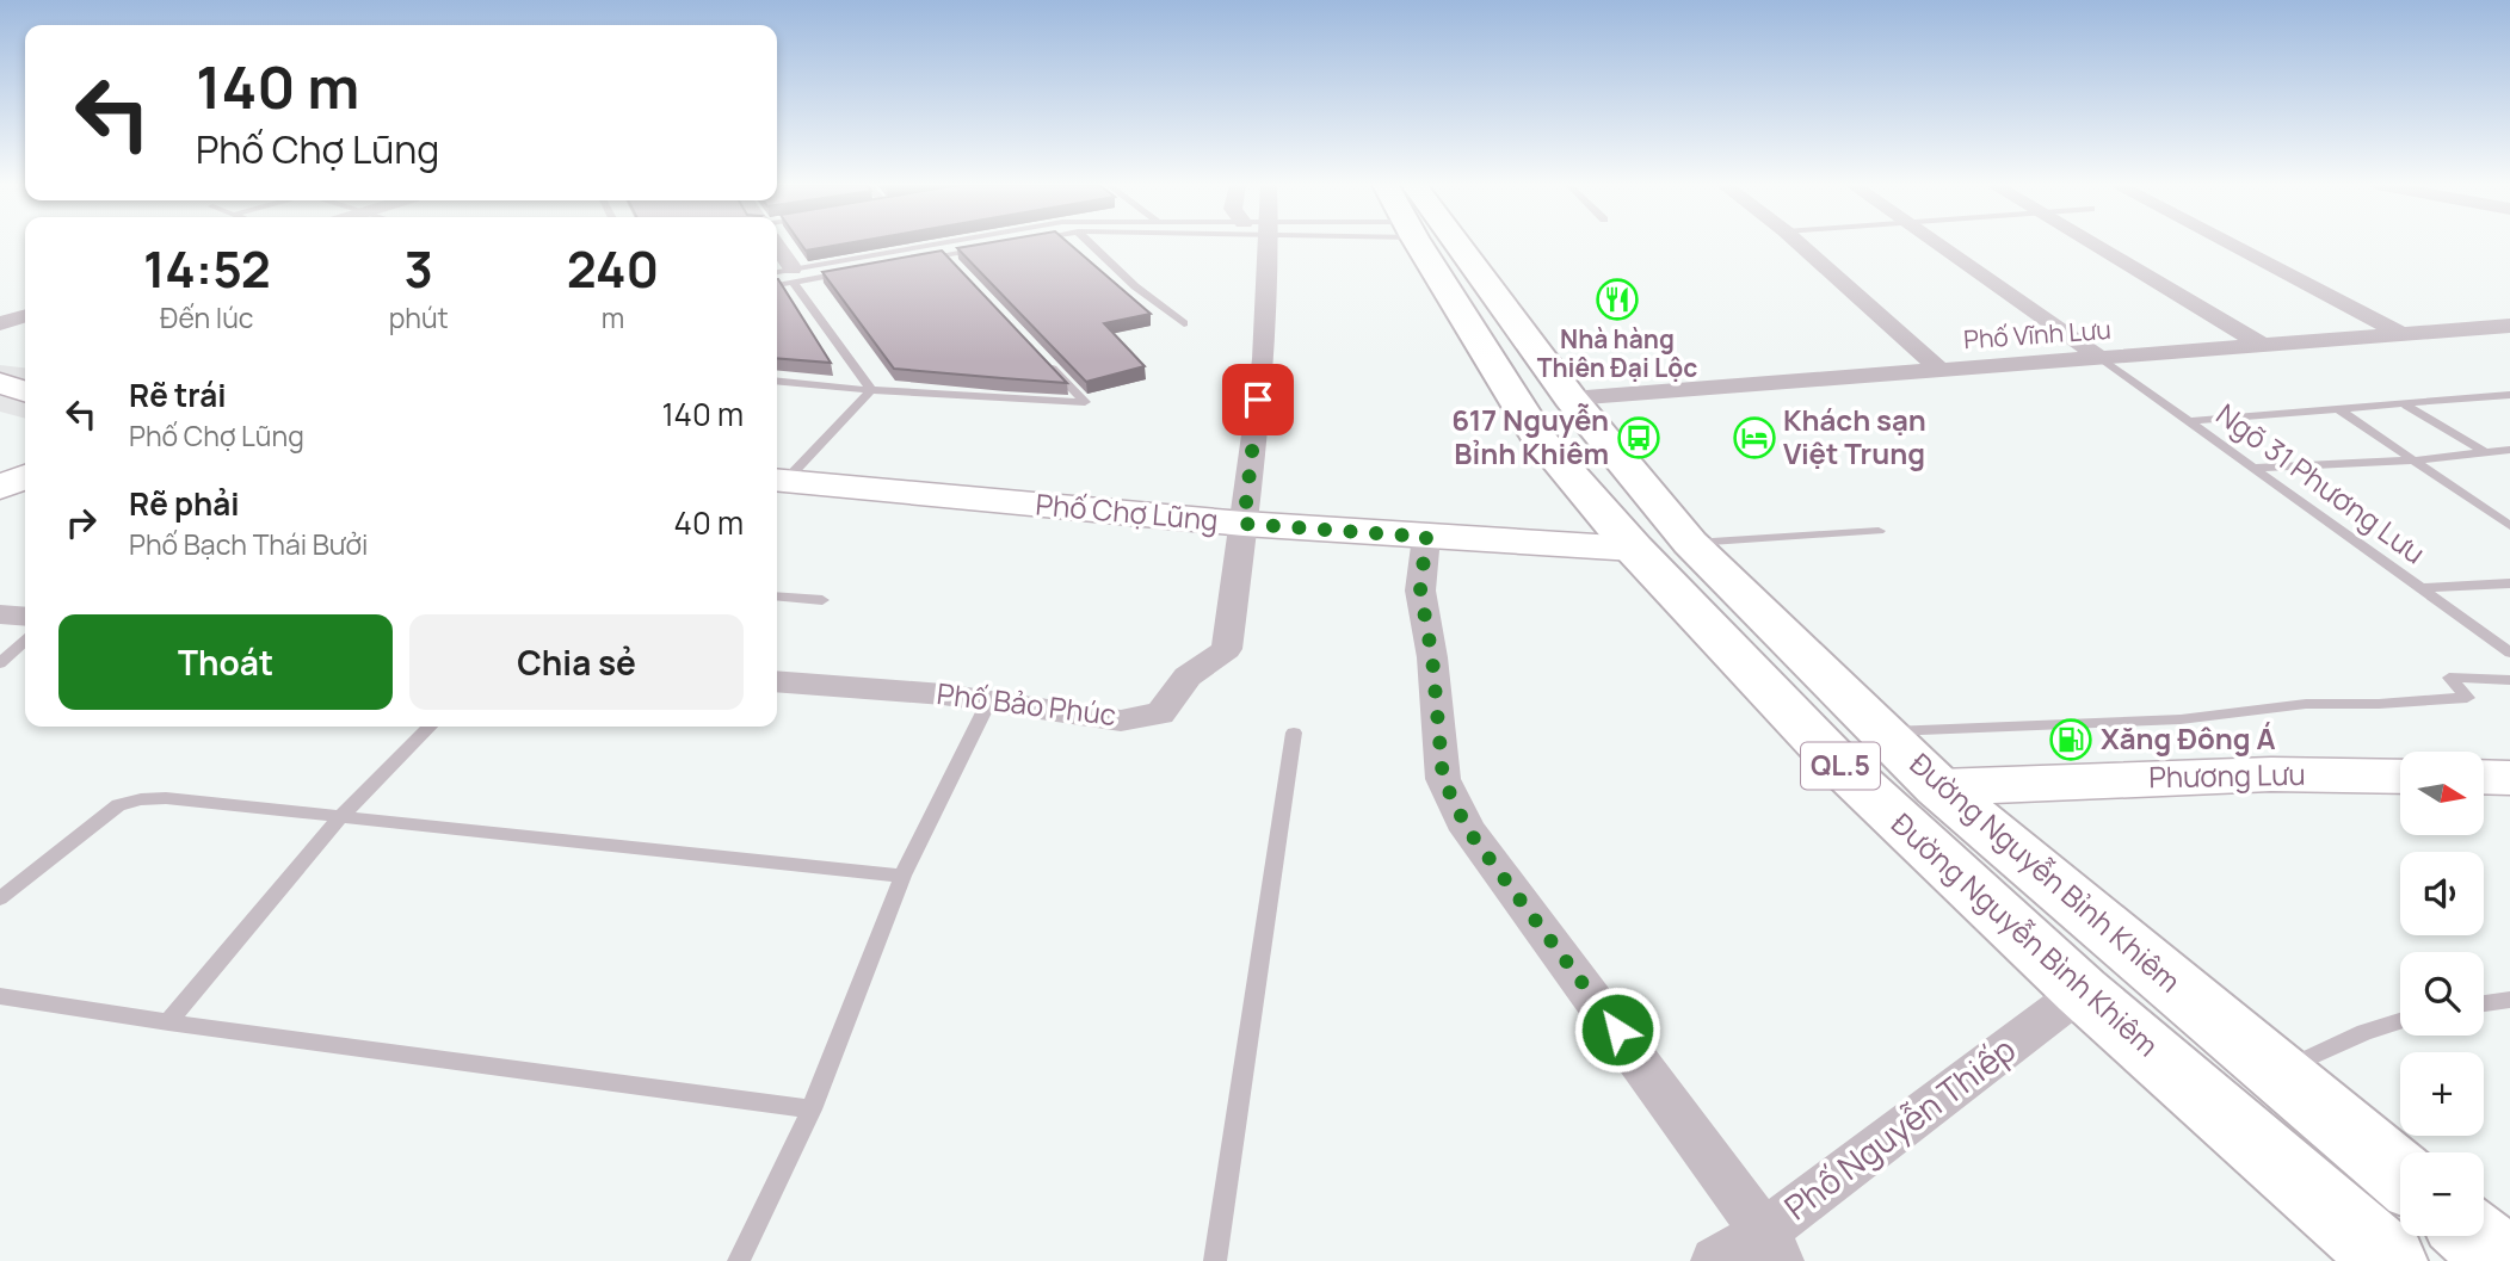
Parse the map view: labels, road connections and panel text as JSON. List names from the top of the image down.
{
  "streets": {
    "highway": ["QL.5", "Đường Nguyễn Bỉnh Khiêm", "Đường Nguyễn Bình Khiêm"],
    "street": [
      "Phố Vĩnh Lưu",
      "Phố Chợ Lũng",
      "Phố Bảo Phúc",
      "Phương Lưu",
      "Phố Nguyễn Thiếp"
    ],
    "lane": ["Ngõ 31 Phương Lưu"]
  },
  "crossings": [
    ["Phố Vĩnh Lưu", "Ngõ 31 Phương Lưu"],
    ["Phố Vĩnh Lưu", "Đường Nguyễn Bỉnh Khiêm"],
    ["Phố Chợ Lũng", "Phố Bảo Phúc"],
    ["Phố Chợ Lũng", "Đường Nguyễn Bình Khiêm"],
    ["Phương Lưu", "Đường Nguyễn Bỉnh Khiêm"],
    ["Đường Nguyễn Bình Khiêm", "Phố Nguyễn Thiếp"]
  ],
  "places": {
    "restaurant": ["Nhà hàng Thiên Đại Lộc"],
    "bus stop": ["617 Nguyễn Bỉnh Khiêm"],
    "hotel": ["Khách sạn Việt Trung"],
    "fuel station": ["Xăng Đông Á"]
  },
  "north": "right",
  "page": {
    "turn": ["140 m", "Phố Chợ Lũng"],
    "eta": [
      "14:52",
      "Đến lúc",
      "3",
      "phút",
      "240",
      "m"
    ],
    "list": [
      {
        "name": "Rẽ trái",
        "note": "Phố Chợ Lũng",
        "value": "140 m"
      },
      {
        "name": "Rẽ phải",
        "note": "Phố Bạch Thái Bưởi",
        "value": "40 m"
      }
    ],
    "buttons": ["Thoát", "Chia sẻ"],
    "map_buttons": ["+", "−"]
  }
}
